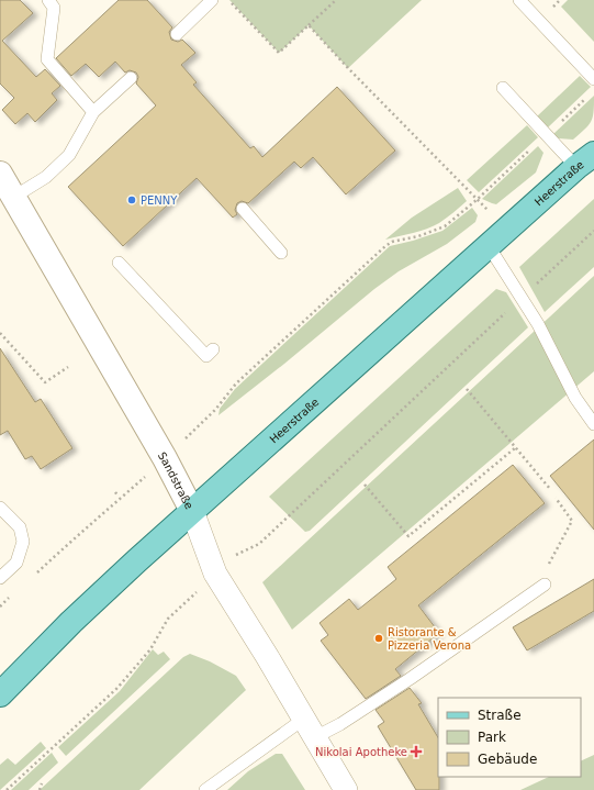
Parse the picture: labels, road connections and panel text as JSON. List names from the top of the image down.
{
  "streets": {
    "main road": ["Heerstraße"],
    "street": ["Sandstraße"]
  },
  "crossings": [
    ["Heerstraße", "Sandstraße"]
  ],
  "places": {
    "other": ["PENNY", "Ristorante & Pizzeria Verona"],
    "health": ["Nikolai Apotheke"]
  },
  "legend": ["Straße", "Park", "Gebäude"]
}
